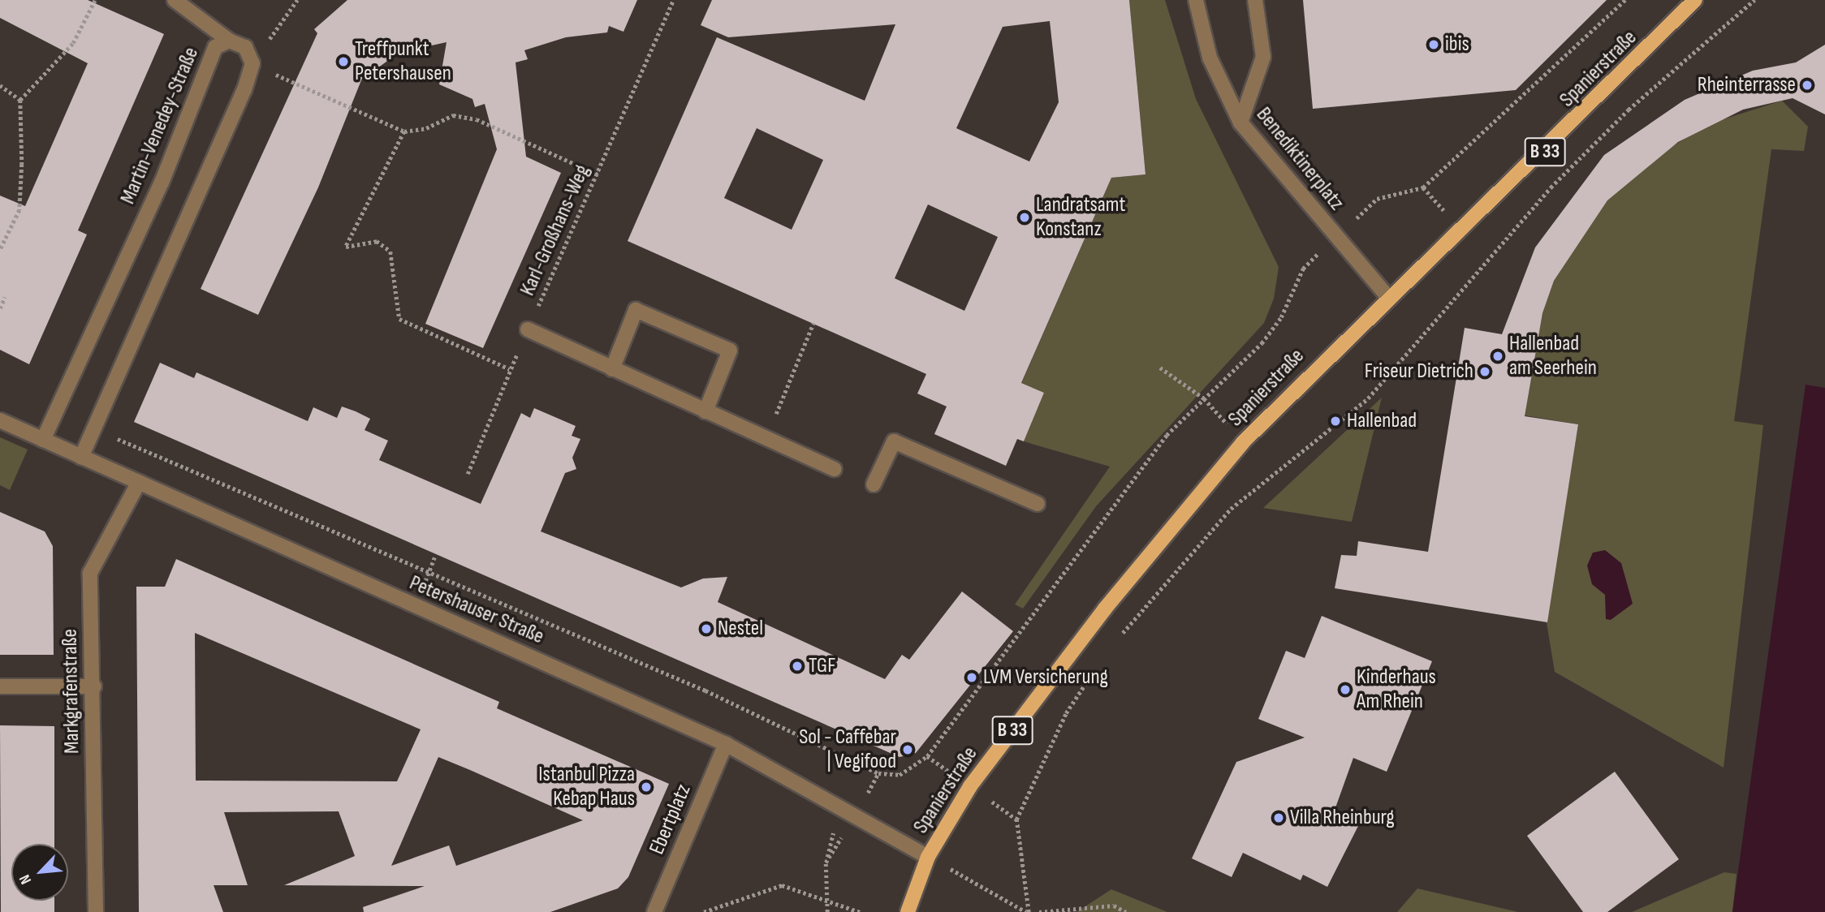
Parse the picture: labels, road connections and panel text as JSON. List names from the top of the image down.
{
  "streets": {
    "main road": ["Spanierstraße", "B 33"],
    "street": [
      "Martin-Venedey-Straße",
      "Benediktinerplatz",
      "Petershauser Straße",
      "Markgrafenstraße",
      "Ebertplatz"
    ],
    "path": ["Karl-Großhans-Weg"]
  },
  "crossings": [
    ["Spanierstraße", "B 33"],
    ["Spanierstraße", "Benediktinerplatz"],
    ["Spanierstraße", "Petershauser Straße"],
    ["Martin-Venedey-Straße", "Petershauser Straße"],
    ["B 33", "Petershauser Straße"],
    ["Petershauser Straße", "Markgrafenstraße"],
    ["Petershauser Straße", "Ebertplatz"]
  ],
  "places": [
    "ibis",
    "Treffpunkt Petershausen",
    "Rheinterrasse",
    "Landratsamt Konstanz",
    "Hallenbad am Seerhein",
    "Friseur Dietrich",
    "Hallenbad",
    "Nestel",
    "TGF",
    "LVM Versicherung",
    "Kinderhaus Am Rhein",
    "Sol - Caffebar | Vegifood",
    "Istanbul Pizza Kebap Haus",
    "Villa Rheinburg"
  ],
  "north": "bottom left"
}
